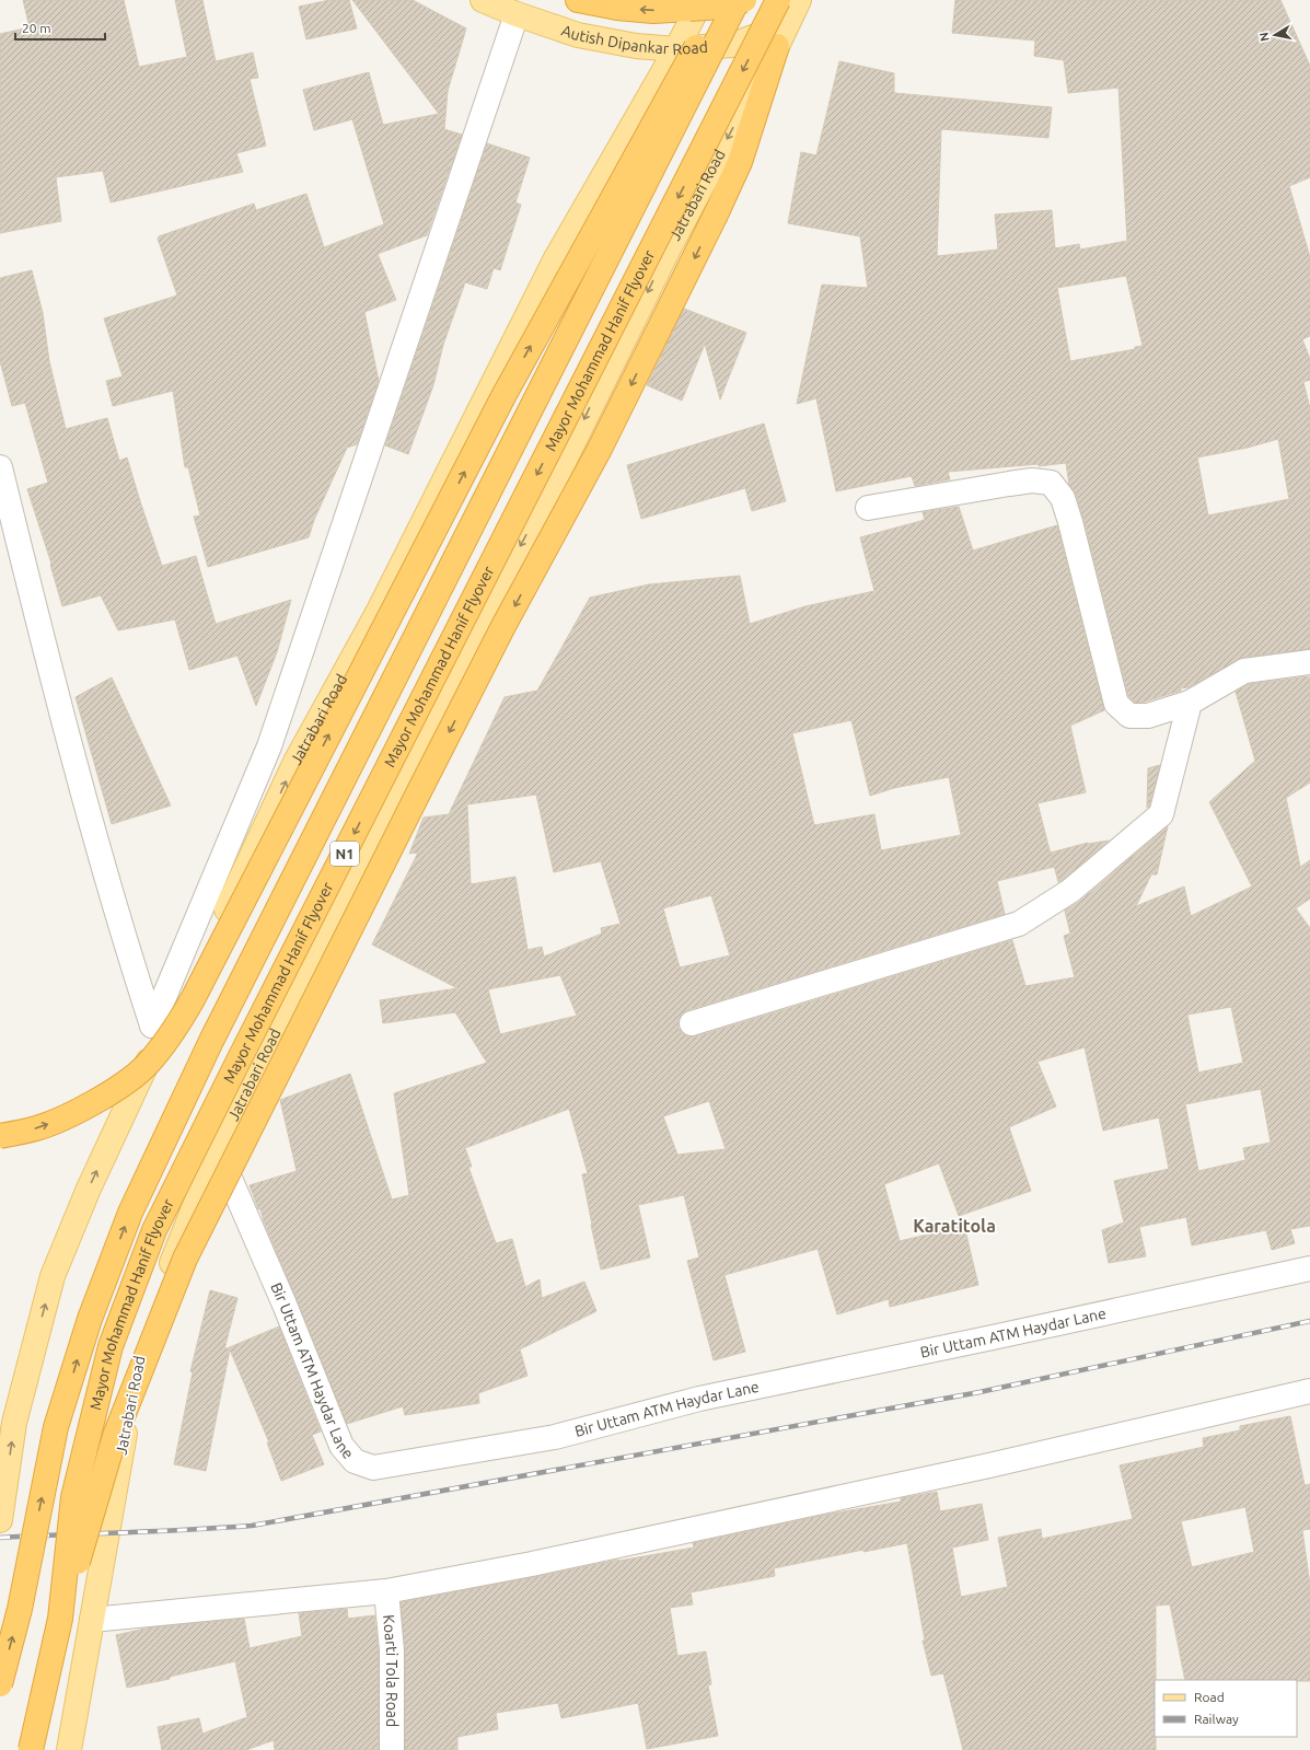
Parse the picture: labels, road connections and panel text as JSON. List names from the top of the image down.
{
  "streets": {
    "highway": ["Mayor Mohammad Hanif Flyover", "N1"],
    "main road": ["Autish Dipankar Road", "Jatrabari Road"],
    "street": ["Bir Uttam ATM Haydar Lane", "Koarti Tola Road"]
  },
  "crossings": [
    ["Autish Dipankar Road", "Jatrabari Road"],
    ["Jatrabari Road", "Bir Uttam ATM Haydar Lane"]
  ],
  "districts": ["Karatitola"],
  "legend": ["Road", "Railway"],
  "scale_bar": "20 m",
  "north": "left"
}
